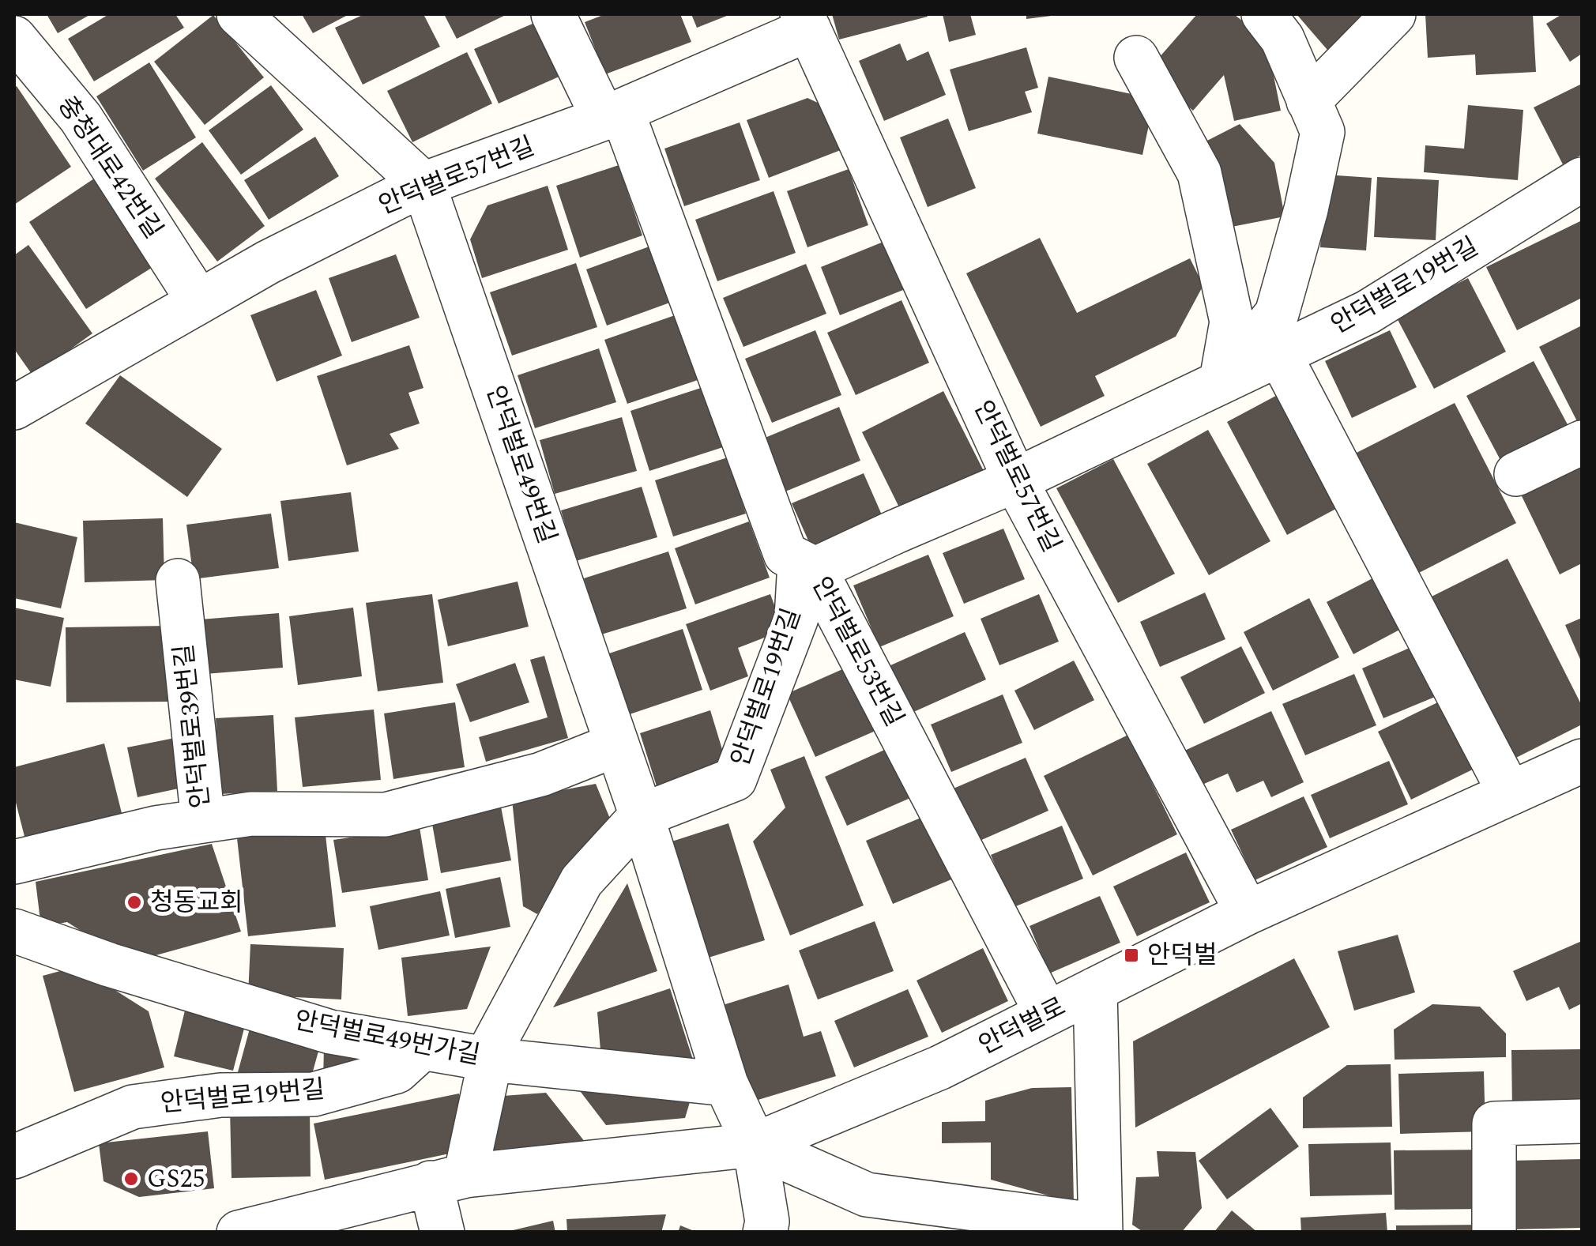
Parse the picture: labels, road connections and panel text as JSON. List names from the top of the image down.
{
  "streets": {
    "street": [
      "충청대로42번길",
      "안덕벌로57번길",
      "안덕벌로19번길",
      "안덕벌로49번길",
      "안덕벌로53번길",
      "안덕벌로39번길",
      "안덕벌로",
      "안덕벌로49번가길"
    ]
  },
  "crossings": [
    ["충청대로42번길", "안덕벌로57번길"],
    ["안덕벌로57번길", "안덕벌로19번길"],
    ["안덕벌로57번길", "안덕벌로49번길"],
    ["안덕벌로57번길", "안덕벌로53번길"],
    ["안덕벌로57번길", "안덕벌로"],
    ["안덕벌로19번길", "안덕벌로49번길"],
    ["안덕벌로19번길", "안덕벌로53번길"],
    ["안덕벌로19번길", "안덕벌로"],
    ["안덕벌로19번길", "안덕벌로49번가길"],
    ["안덕벌로49번길", "안덕벌로"],
    ["안덕벌로49번길", "안덕벌로49번가길"],
    ["안덕벌로53번길", "안덕벌로"]
  ],
  "places": {
    "other": ["청동교회", "GS25"],
    "transit": ["안덕벌"]
  }
}
